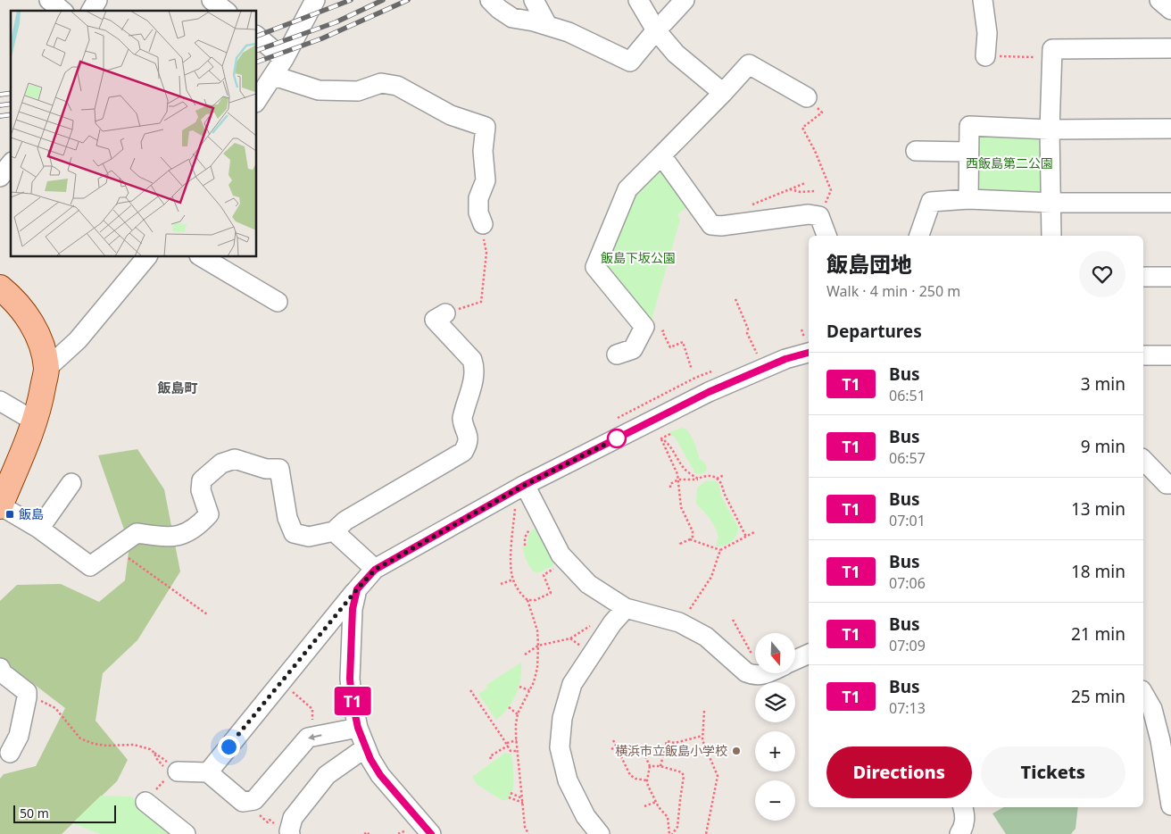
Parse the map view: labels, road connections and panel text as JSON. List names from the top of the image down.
{
  "districts": ["飯島町"],
  "parks": ["西飯島第二公園", "飯島下坂公園"],
  "places": {
    "transit": ["飯島"],
    "other": ["横浜市立飯島小学校"]
  },
  "lines": ["bus line T1"],
  "scale_bar": "50 m",
  "north": "bottom",
  "page": {
    "on_map": "T1",
    "heading": [
      ["飯島団地", "Walk · 4 min · 250 m"],
      "Departures"
    ],
    "list": [
      {
        "mark": "T1",
        "name": "Bus",
        "note": "06:51",
        "value": "3 min"
      },
      {
        "mark": "T1",
        "name": "Bus",
        "note": "06:57",
        "value": "9 min"
      },
      {
        "mark": "T1",
        "name": "Bus",
        "note": "07:01",
        "value": "13 min"
      },
      {
        "mark": "T1",
        "name": "Bus",
        "note": "07:06",
        "value": "18 min"
      },
      {
        "mark": "T1",
        "name": "Bus",
        "note": "07:09",
        "value": "21 min"
      },
      {
        "mark": "T1",
        "name": "Bus",
        "note": "07:13",
        "value": "25 min"
      }
    ],
    "map_buttons": ["+", "−"],
    "buttons": ["Directions", "Tickets"],
    "scale": "50 m"
  }
}
